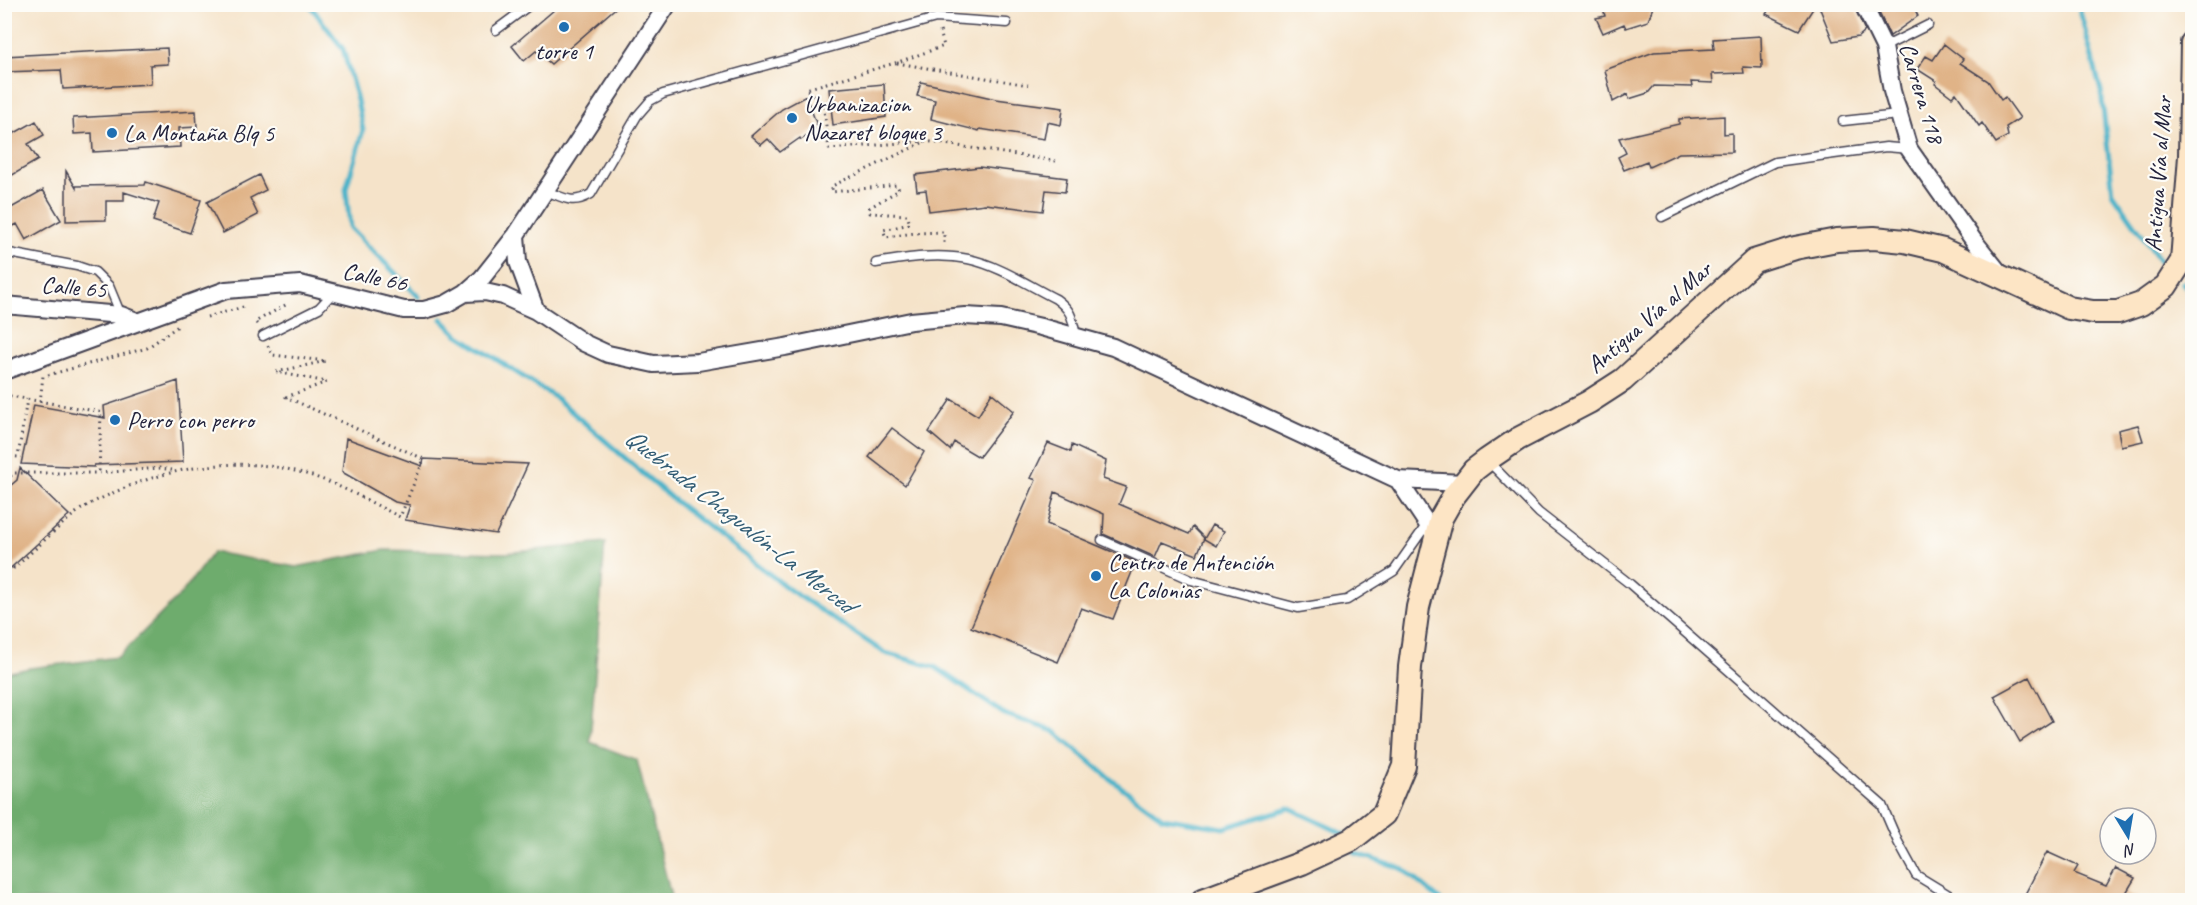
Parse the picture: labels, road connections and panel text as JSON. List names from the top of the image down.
{
  "streets": {
    "main road": ["Antigua Vía al Mar"],
    "street": ["Carrera 118", "Calle 66", "Calle 65"]
  },
  "crossings": [
    ["Carrera 118", "Antigua Vía al Mar"],
    ["Calle 66", "Calle 65"]
  ],
  "water": ["Quebrada Chagualón-La Merced"],
  "places": [
    "torre 1",
    "Urbanizacion Nazaret bloque 3",
    "La Montaña Blq 5",
    "Perro con perro",
    "Centro de Antención La Colonias"
  ],
  "north": "bottom"
}
